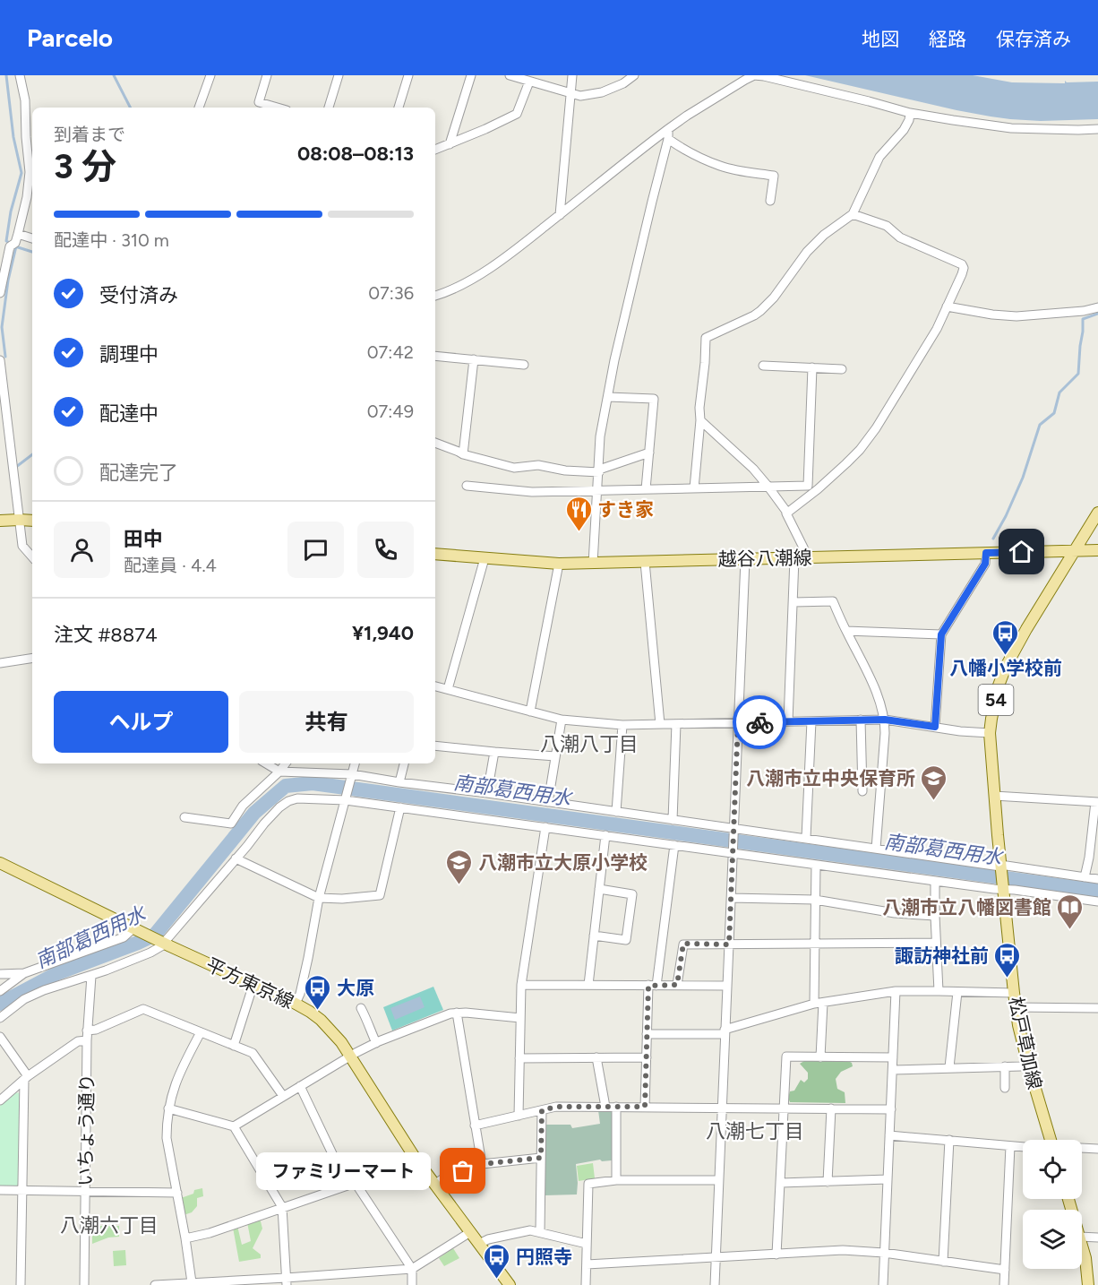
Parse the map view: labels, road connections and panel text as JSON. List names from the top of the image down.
{
  "streets": {
    "main road": [
      "越谷八潮線",
      "54",
      "平方東京線",
      "松戸草加線"
    ],
    "street": ["いちょう通り"]
  },
  "crossings": [
    ["越谷八潮線", "松戸草加線"]
  ],
  "districts": ["八潮八丁目", "八潮七丁目", "八潮六丁目"],
  "water": ["南部葛西用水"],
  "places": {
    "restaurant": ["すき家"],
    "bus stop": [
      "八幡小学校前",
      "諏訪神社前",
      "大原",
      "円照寺"
    ],
    "school or university": ["八潮市立中央保育所", "八潮市立大原小学校"],
    "library": ["八潮市立八幡図書館"],
    "other": ["ファミリーマート"]
  },
  "page": {
    "header": "Parcelo",
    "nav": ["地図", "経路", "保存済み"],
    "heading": ["3 分", "到着まで", "08:08–08:13"],
    "panel": [
      "田中",
      "配達員 · 4.4",
      "注文 #8874",
      "¥1,940"
    ],
    "bar": "配達中 · 310 m",
    "list": [
      ["受付済み", "07:36"],
      ["調理中", "07:42"],
      ["配達中", "07:49"],
      "配達完了"
    ],
    "buttons": ["ヘルプ", "共有"],
    "bubble": "ファミリーマート"
  }
}
